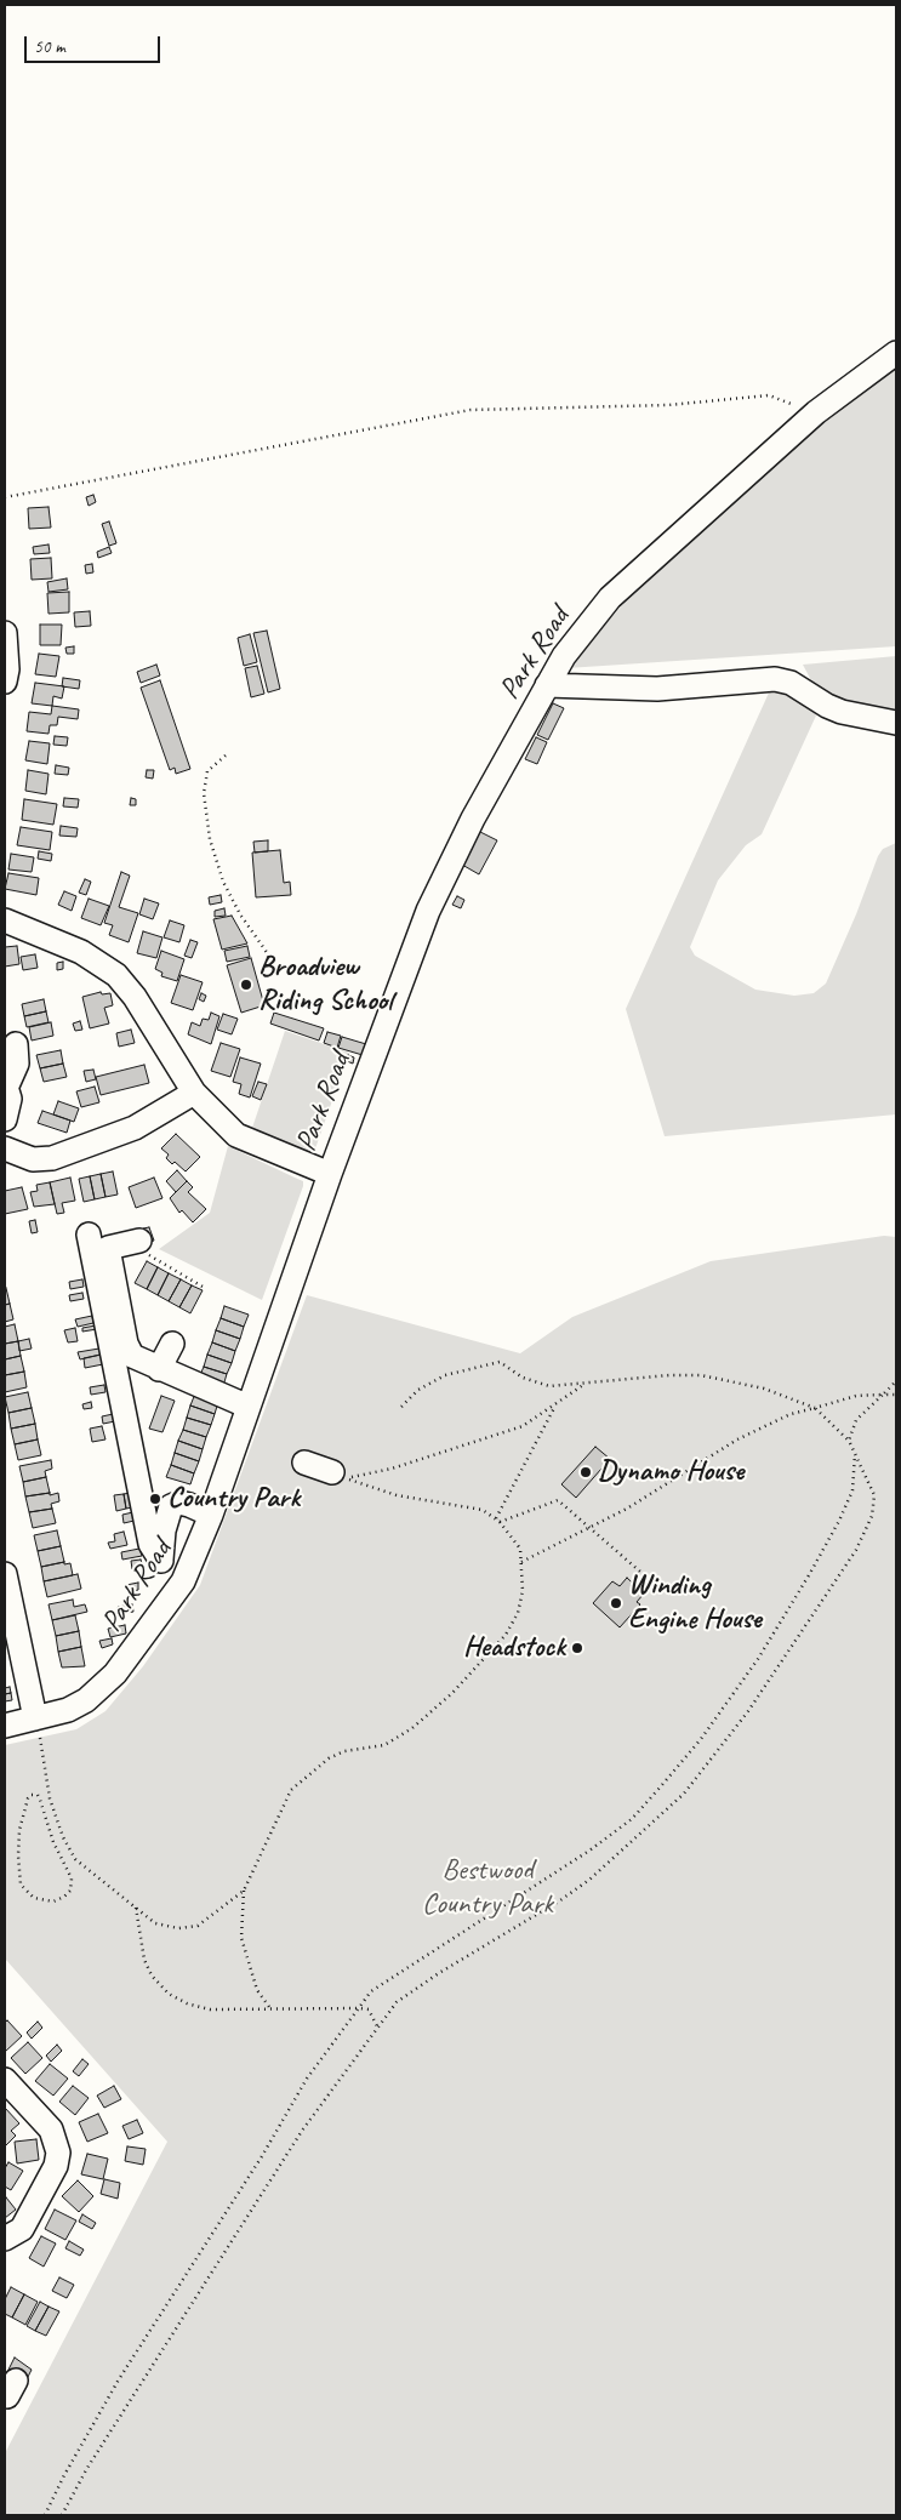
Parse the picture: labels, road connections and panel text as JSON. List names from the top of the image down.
{
  "streets": {
    "street": ["Park Road"]
  },
  "parks": ["Bestwood Country Park"],
  "places": [
    "Broadview Riding School",
    "Dynamo House",
    "Country Park",
    "Winding Engine House",
    "Headstock"
  ],
  "scale_bar": "50 m"
}
